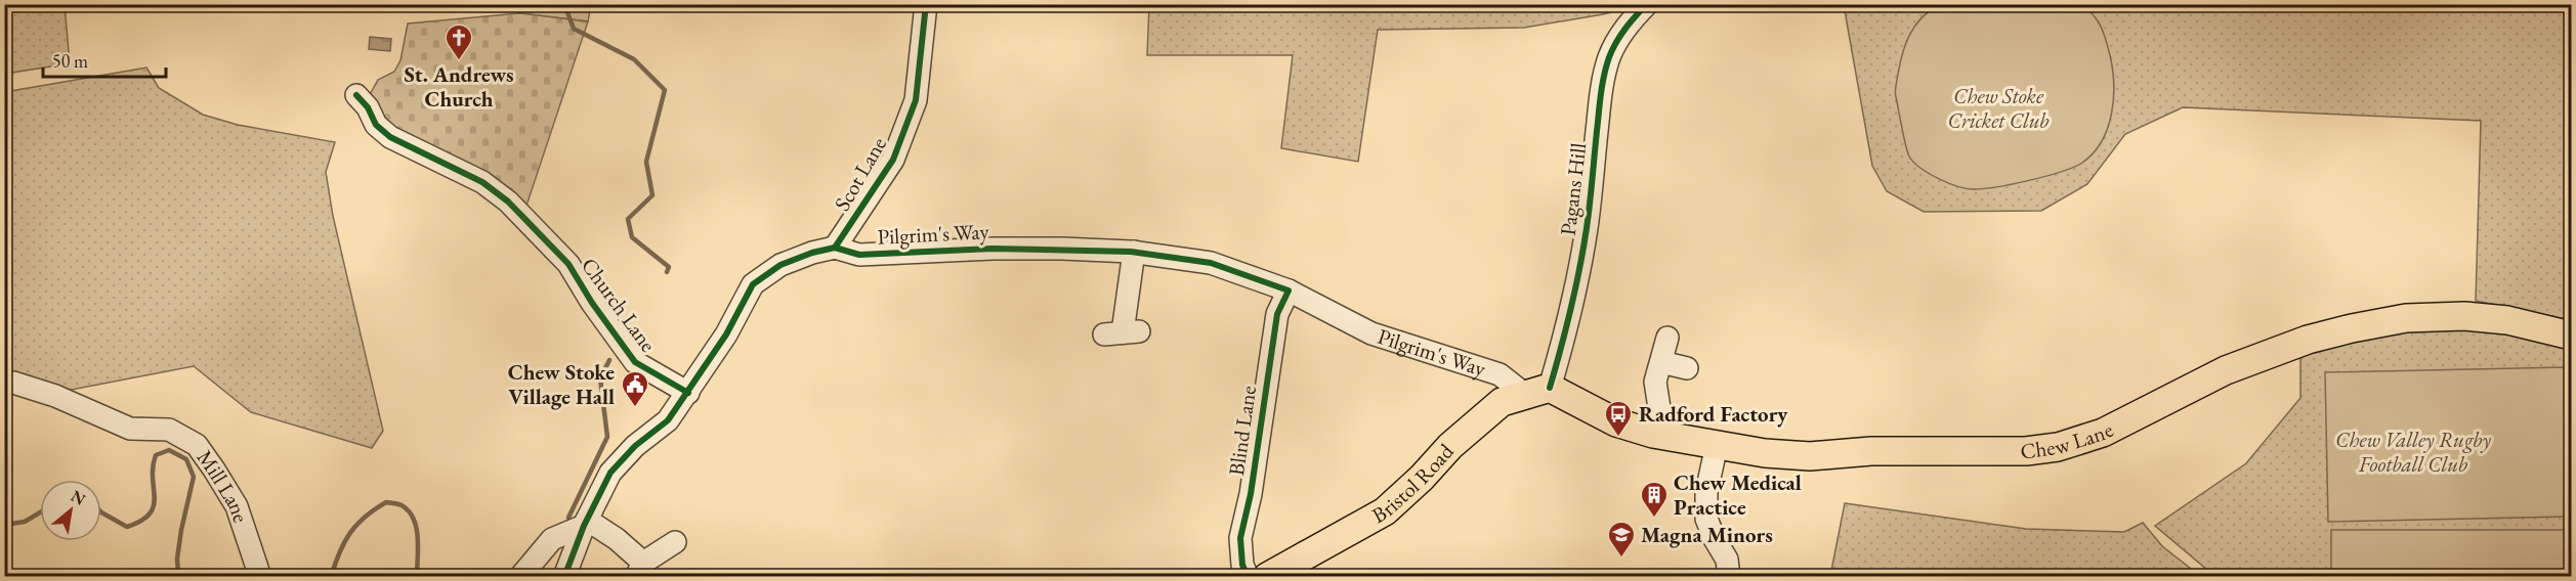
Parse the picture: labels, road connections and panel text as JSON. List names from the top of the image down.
{
  "streets": {
    "main road": ["Chew Lane", "Bristol Road"],
    "street": [
      "Scot Lane",
      "Pagans Hill",
      "Pilgrim's Way",
      "Church Lane",
      "Blind Lane",
      "Mill Lane"
    ]
  },
  "crossings": [
    ["Scot Lane", "Pilgrim's Way"],
    ["Pagans Hill", "Pilgrim's Way"],
    ["Pagans Hill", "Chew Lane"],
    ["Pagans Hill", "Bristol Road"],
    ["Pilgrim's Way", "Church Lane"],
    ["Pilgrim's Way", "Blind Lane"],
    ["Pilgrim's Way", "Chew Lane"],
    ["Pilgrim's Way", "Bristol Road"],
    ["Chew Lane", "Bristol Road"]
  ],
  "parks": ["Chew Stoke Cricket Club", "Chew Valley Rugby Football Club"],
  "places": {
    "church": ["St. Andrews Church"],
    "public building": ["Chew Stoke Village Hall"],
    "bus stop": ["Radford Factory"],
    "building": ["Chew Medical Practice"],
    "school or university": ["Magna Minors"]
  },
  "scale_bar": "50 m",
  "north": "top right"
}
